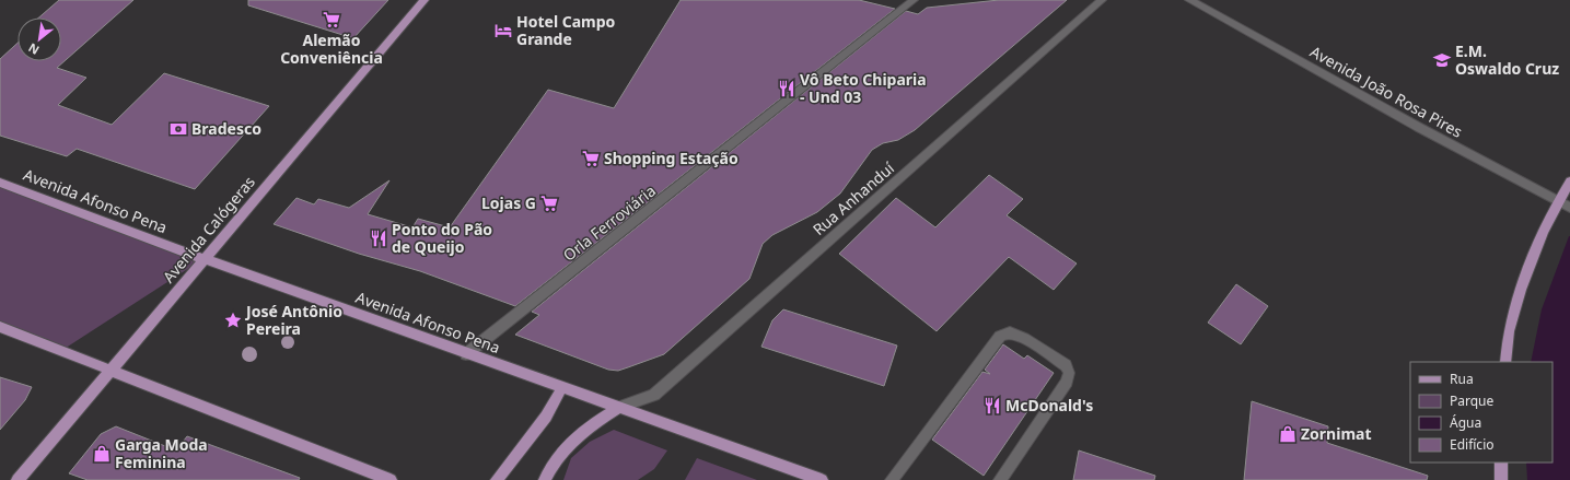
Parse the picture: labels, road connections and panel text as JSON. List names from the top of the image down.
{
  "streets": {
    "main road": ["Avenida Afonso Pena", "Avenida Calógeras"],
    "street": ["Avenida João Rosa Pires", "Rua Anhanduí", "Orla Ferroviária"]
  },
  "crossings": [
    ["Rua Anhanduí", "Avenida Afonso Pena"],
    ["Avenida Afonso Pena", "Orla Ferroviária"],
    ["Avenida Afonso Pena", "Avenida Calógeras"]
  ],
  "places": {
    "supermarket": ["Alemão Conveniência", "Shopping Estação", "Lojas G"],
    "hotel": ["Hotel Campo Grande"],
    "school or university": ["E.M. Oswaldo Cruz"],
    "restaurant": ["Vô Beto Chiparia - Und 03", "Ponto do Pão de Queijo", "McDonald's"],
    "bank": ["Bradesco"],
    "place": ["José Antônio Pereira"],
    "shop": ["Zornimat", "Garga Moda Feminina"]
  },
  "legend": [
    "Rua",
    "Parque",
    "Água",
    "Edifício"
  ],
  "north": "bottom left"
}
